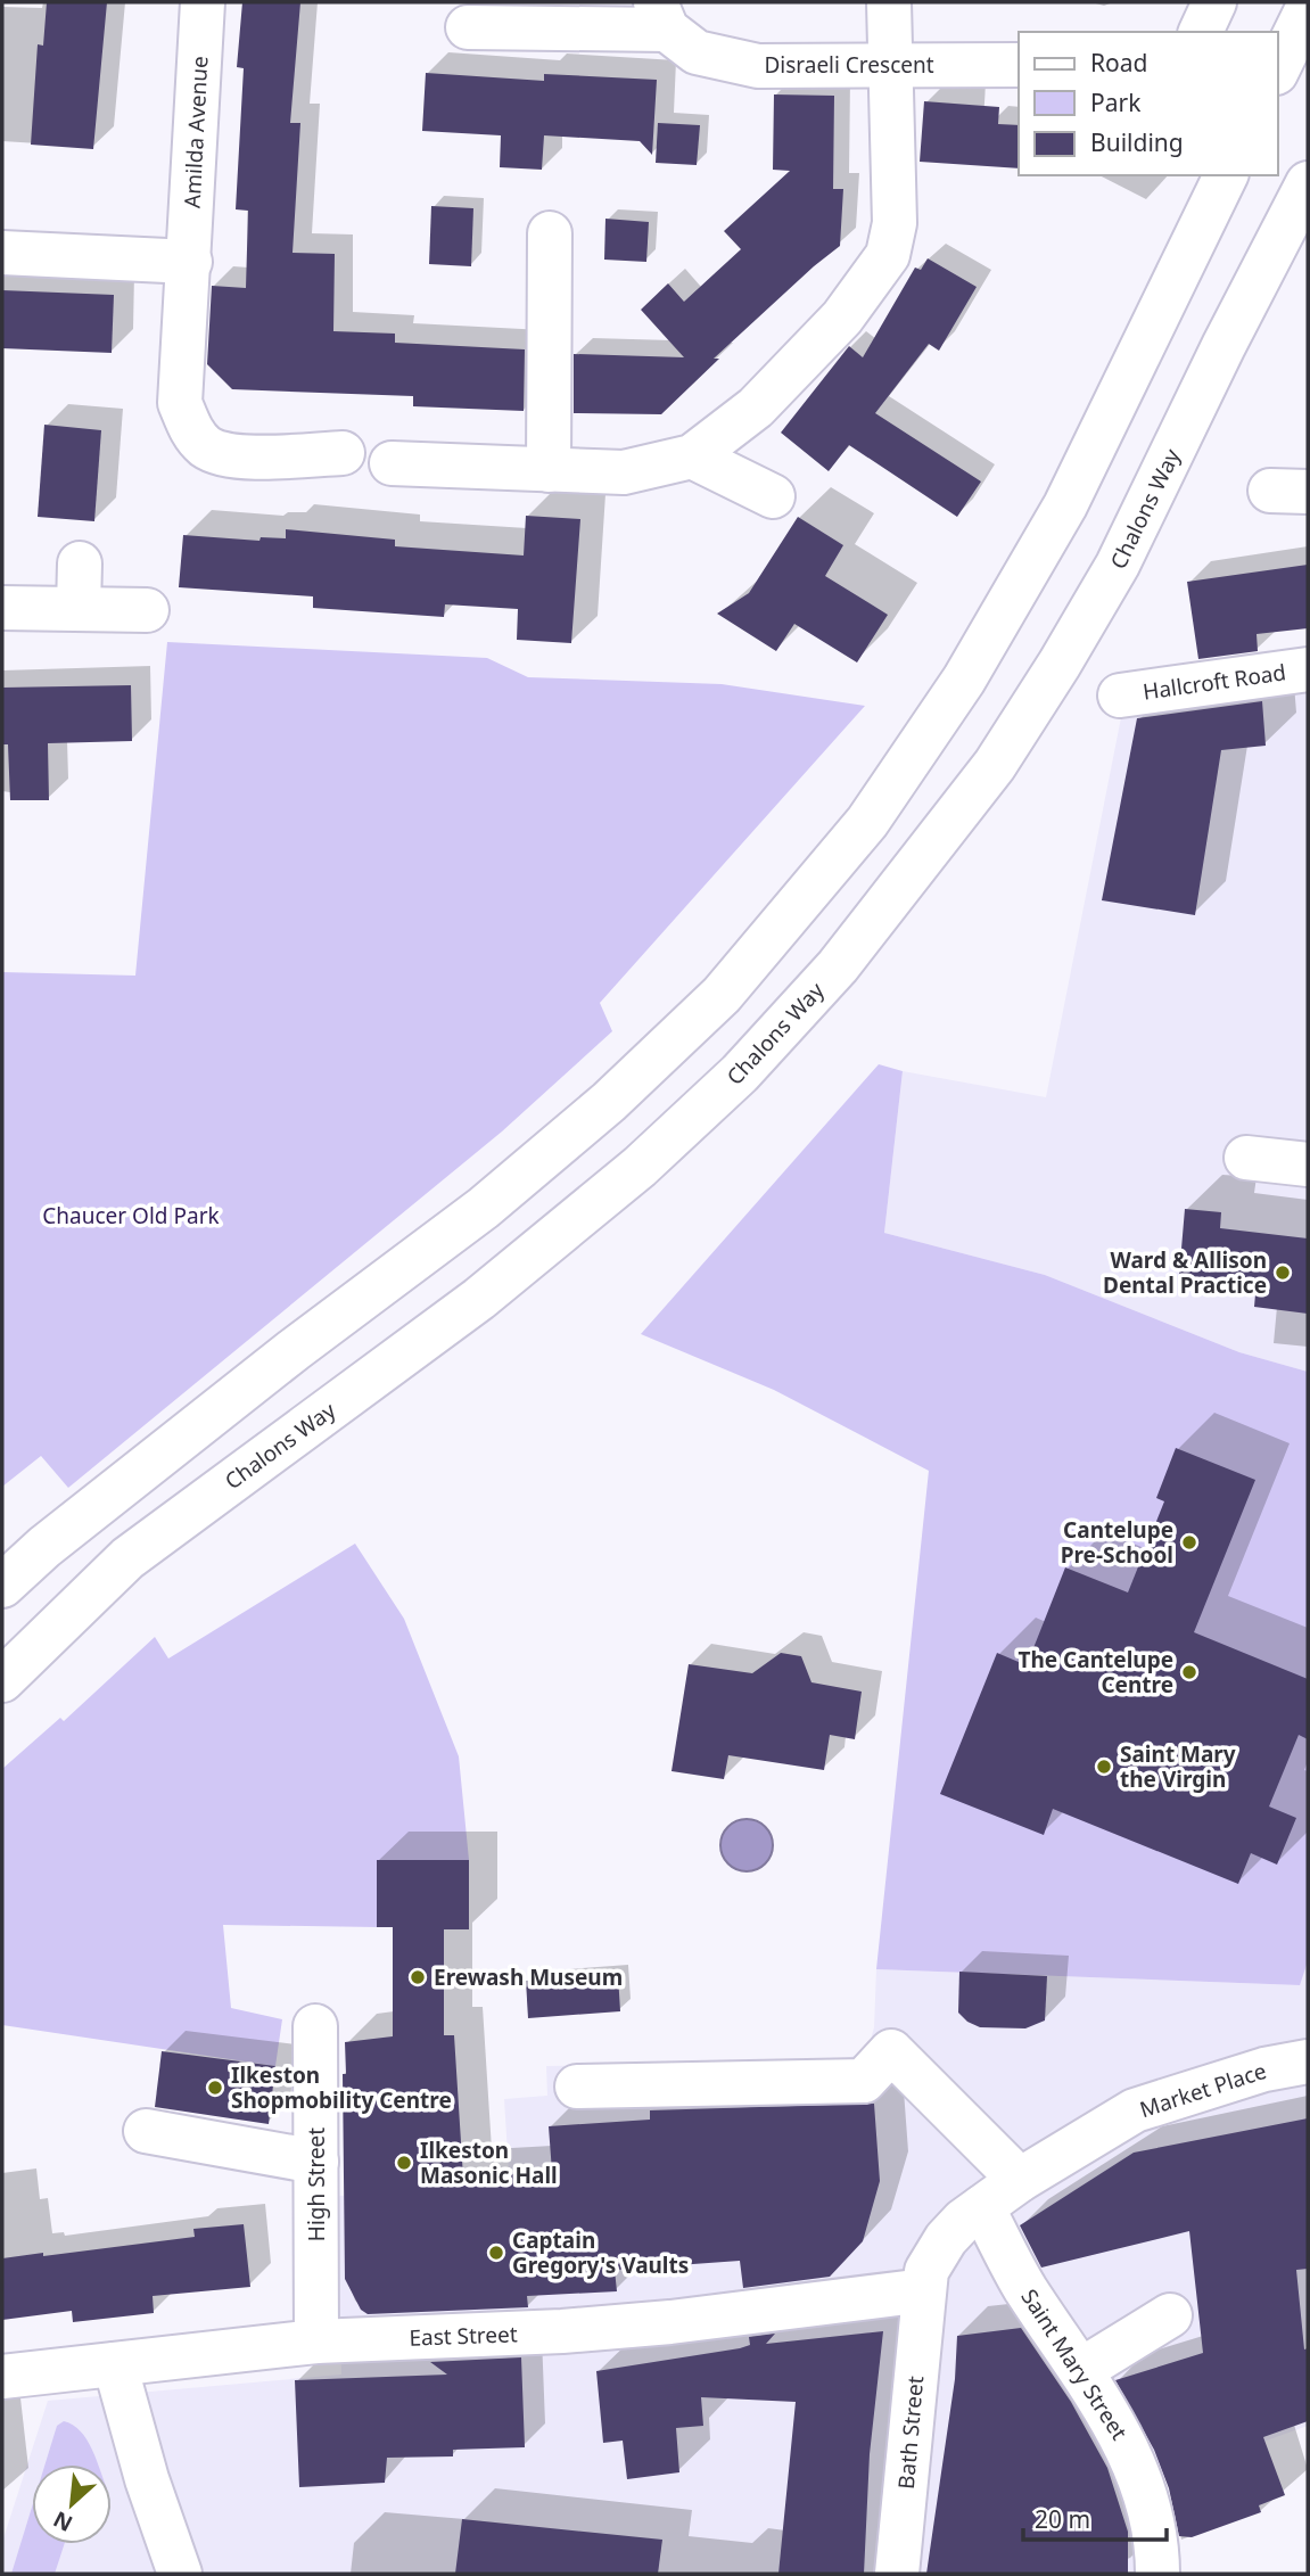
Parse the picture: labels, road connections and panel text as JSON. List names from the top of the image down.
{
  "streets": {
    "street": [
      "Disraeli Crescent",
      "Amilda Avenue",
      "Chalons Way",
      "Hallcroft Road",
      "Market Place",
      "High Street",
      "East Street",
      "Saint Mary Street",
      "Bath Street"
    ]
  },
  "crossings": [
    ["Market Place", "East Street"],
    ["Market Place", "Saint Mary Street"],
    ["Market Place", "Bath Street"],
    ["High Street", "East Street"],
    ["East Street", "Bath Street"]
  ],
  "parks": ["Chaucer Old Park"],
  "places": [
    "Ward & Allison Dental Practice",
    "Cantelupe Pre-School",
    "The Cantelupe Centre",
    "Saint Mary the Virgin",
    "Erewash Museum",
    "Ilkeston Shopmobility Centre",
    "Ilkeston Masonic Hall",
    "Captain Gregory's Vaults"
  ],
  "legend": ["Road", "Park", "Building"],
  "scale_bar": "20 m",
  "north": "bottom left"
}
